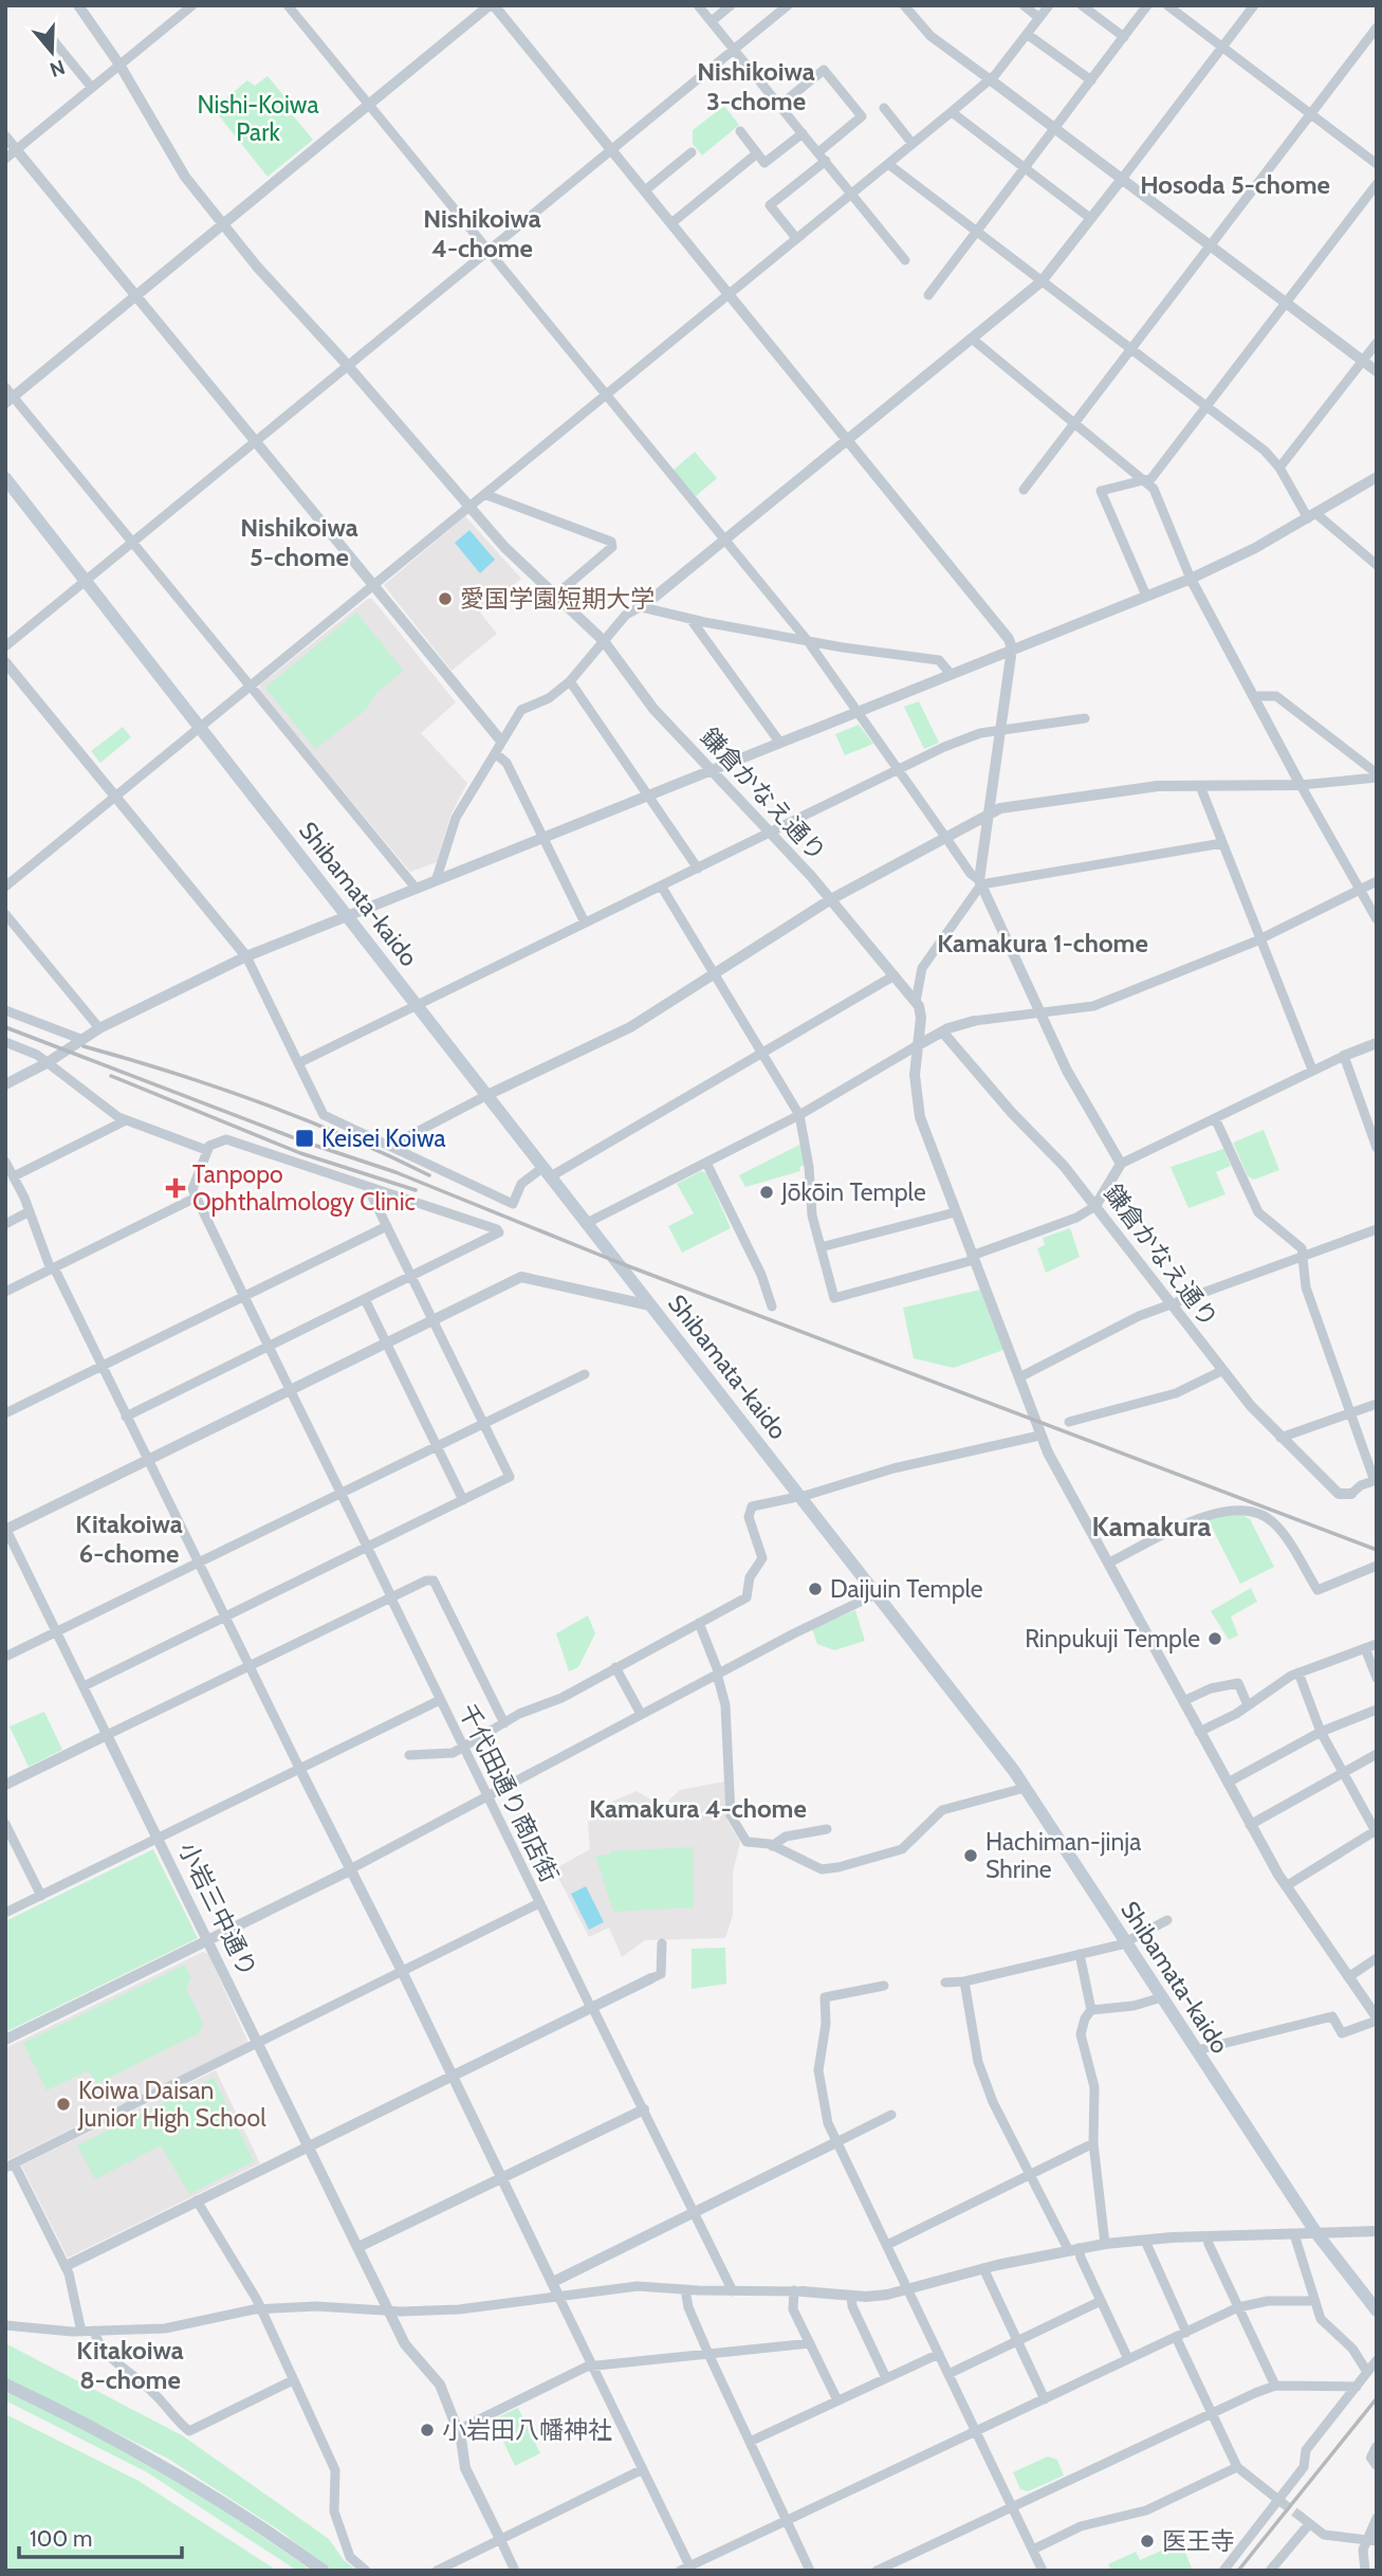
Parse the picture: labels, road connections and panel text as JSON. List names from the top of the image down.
{
  "streets": {
    "main road": ["Shibamata-kaido"],
    "street": ["鎌倉かなえ通り", "千代田通り商店街", "小岩三中通り"]
  },
  "districts": [
    "Nishikoiwa 3-chome",
    "Hosoda 5-chome",
    "Nishikoiwa 4-chome",
    "Nishikoiwa 5-chome",
    "Kamakura 1-chome",
    "Kitakoiwa 6-chome",
    "Kamakura",
    "Kamakura 4-chome",
    "Kitakoiwa 8-chome"
  ],
  "parks": ["Nishi-Koiwa Park"],
  "places": {
    "other": [
      "愛国学園短期大学",
      "Jōkōin Temple",
      "Daijuin Temple",
      "Rinpukuji Temple",
      "Hachiman-jinja Shrine",
      "Koiwa Daisan Junior High School",
      "小岩田八幡神社",
      "医王寺"
    ],
    "transit": ["Keisei Koiwa"],
    "health": ["Tanpopo Ophthalmology Clinic"]
  },
  "scale_bar": "100 m",
  "north": "bottom"
}
